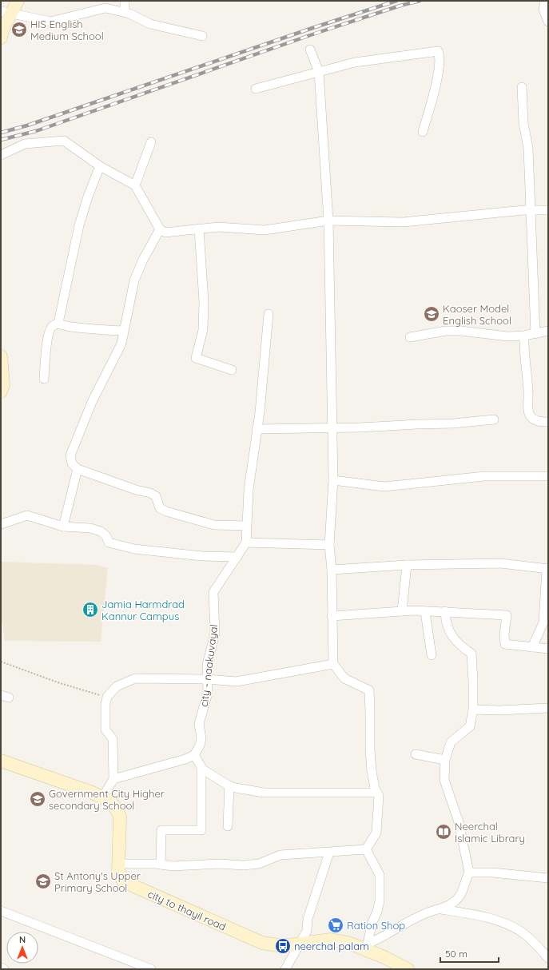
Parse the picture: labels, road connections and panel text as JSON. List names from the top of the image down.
{
  "streets": {
    "main road": ["city to thayil road"],
    "street": ["city - naakuvayal"]
  },
  "places": {
    "school or university": [
      "HIS English Medium School",
      "Kaoser Model English School",
      "Government City Higher secondary School",
      "St Antony's Upper Primary School"
    ],
    "building": ["Jamia Harmdrad Kannur Campus"],
    "library": ["Neerchal Islamic Library"],
    "supermarket": ["Ration Shop"],
    "bus stop": ["neerchal palam"]
  },
  "scale_bar": "50 m",
  "north": "top"
}
